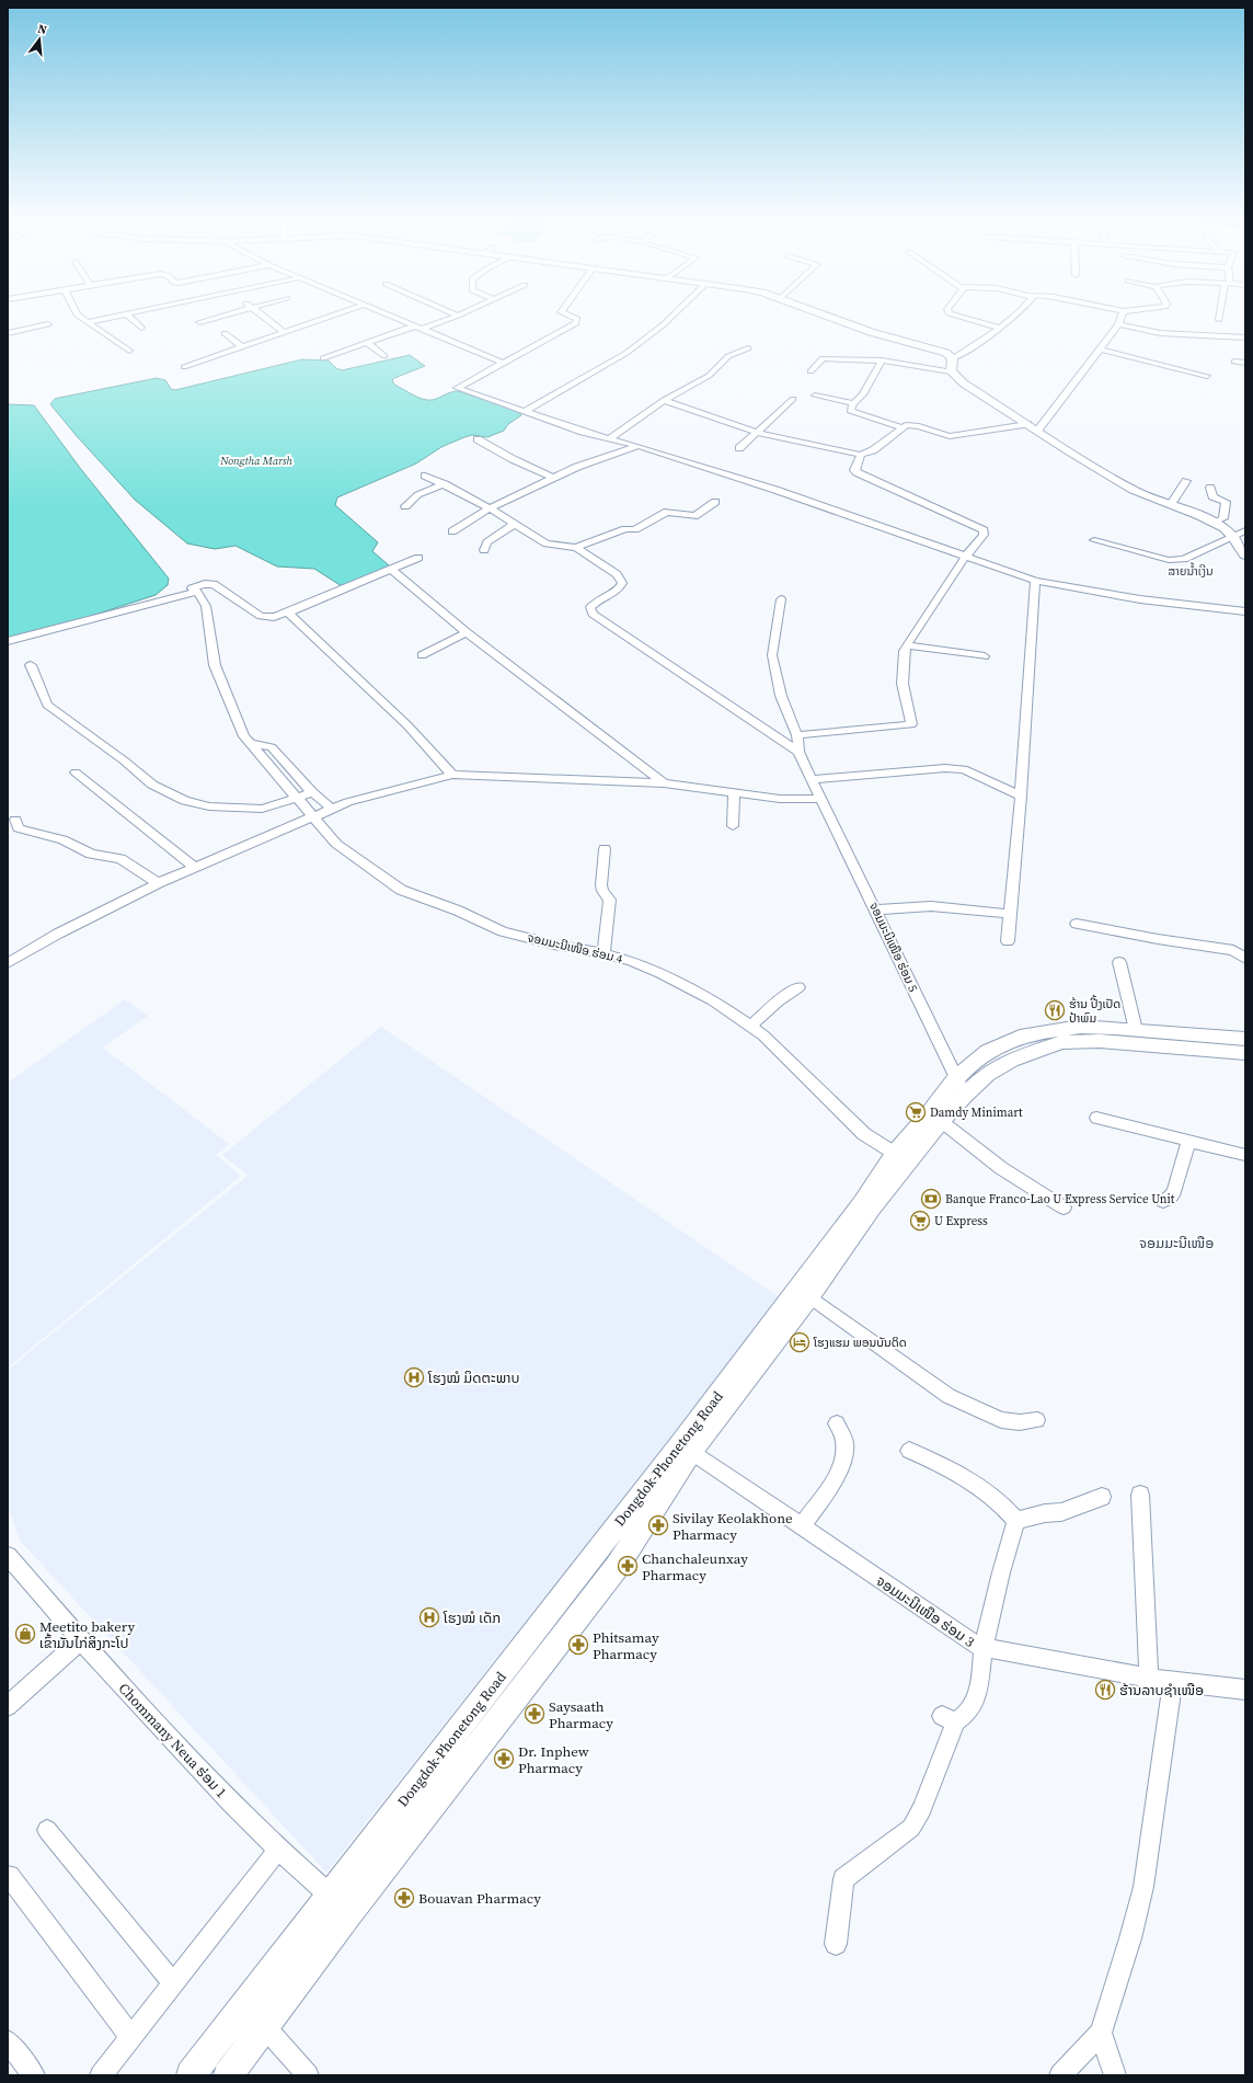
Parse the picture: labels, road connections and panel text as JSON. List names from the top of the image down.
{
  "streets": {
    "street": [
      "ຈອມມະນີເໜືອ ຮ່ອມ 5",
      "ຈອມມະນີເໜືອ ຮ່ອມ 4",
      "Dongdok-Phonetong Road",
      "ຈອມມະນີເໜືອ ຮ່ອມ 3",
      "Chommany Neua ຮ່ອມ 1"
    ]
  },
  "crossings": [
    ["ຈອມມະນີເໜືອ ຮ່ອມ 5", "Dongdok-Phonetong Road"],
    ["ຈອມມະນີເໜືອ ຮ່ອມ 4", "Dongdok-Phonetong Road"],
    ["Dongdok-Phonetong Road", "ຈອມມະນີເໜືອ ຮ່ອມ 3"],
    ["Dongdok-Phonetong Road", "Chommany Neua ຮ່ອມ 1"]
  ],
  "districts": ["ສາຍນ້ຳເງີນ", "ຈອມມະນີເໜືອ"],
  "water": ["Nongtha Marsh"],
  "places": {
    "restaurant": ["ຮ້ານ ປີ້ງເປັດ ປ້າພົມ", "ຮ້ານລາບຊຳເໜືອ"],
    "supermarket": ["Damdy Minimart", "U Express"],
    "bank": ["Banque Franco-Lao U Express Service Unit"],
    "hotel": ["ໂຮງແຮມ ພອນບັນດິດ"],
    "hospital": ["ໂຮງໝໍ ມິດຕະພາບ", "ໂຮງໝໍ ເດັກ"],
    "pharmacy": [
      "Sivilay Keolakhone Pharmacy",
      "Chanchaleunxay Pharmacy",
      "Phitsamay Pharmacy",
      "Saysaath Pharmacy",
      "Dr. Inphew Pharmacy",
      "Bouavan Pharmacy"
    ],
    "shop": ["Meetito bakery ເຂົ້າມັນໄກ່ສິງກະໂປ"]
  },
  "north": "top"
}
